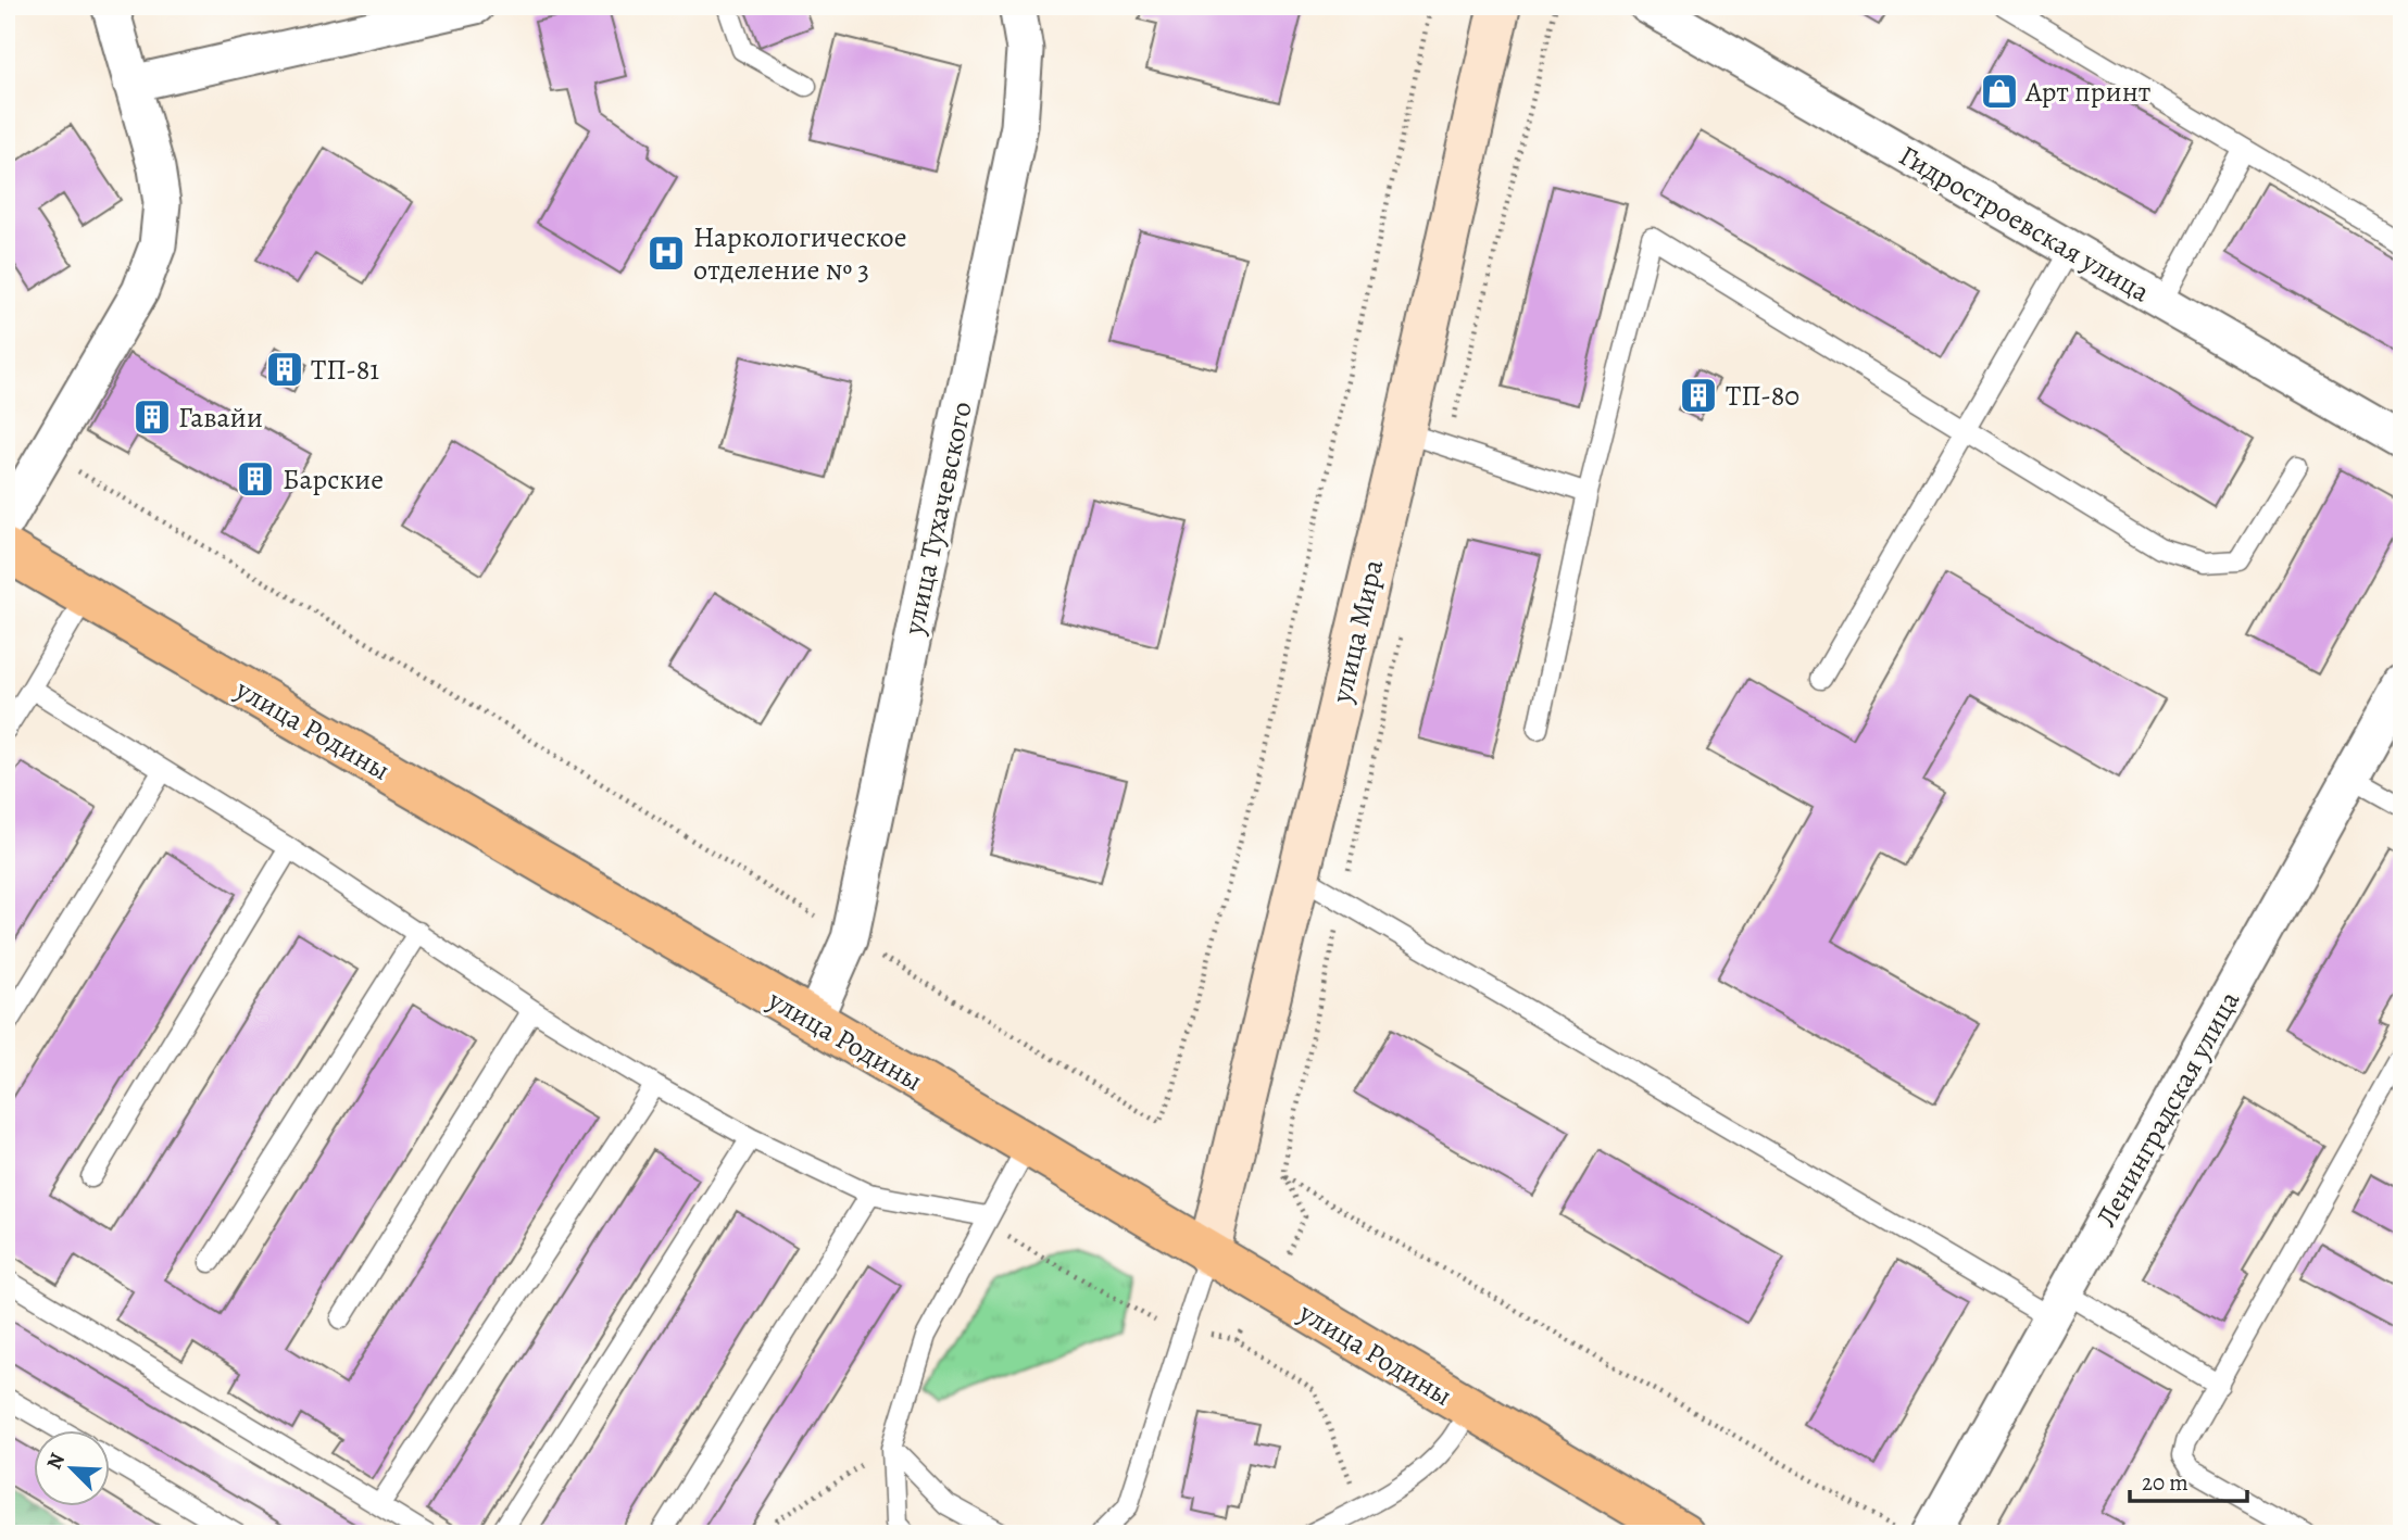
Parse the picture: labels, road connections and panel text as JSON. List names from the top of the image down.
{
  "streets": {
    "main road": ["улица Мира", "улица Родины"],
    "street": ["Гидростроевская улица", "улица Тухачевского", "Ленинградская улица"]
  },
  "crossings": [
    ["улица Тухачевского", "улица Родины"],
    ["улица Мира", "улица Родины"]
  ],
  "places": {
    "shop": ["Арт принт"],
    "hospital": ["Наркологическое отделение № 3"],
    "building": [
      "ТП-81",
      "ТП-80",
      "Гавайи",
      "Барские"
    ]
  },
  "scale_bar": "20 m",
  "north": "top left"
}
